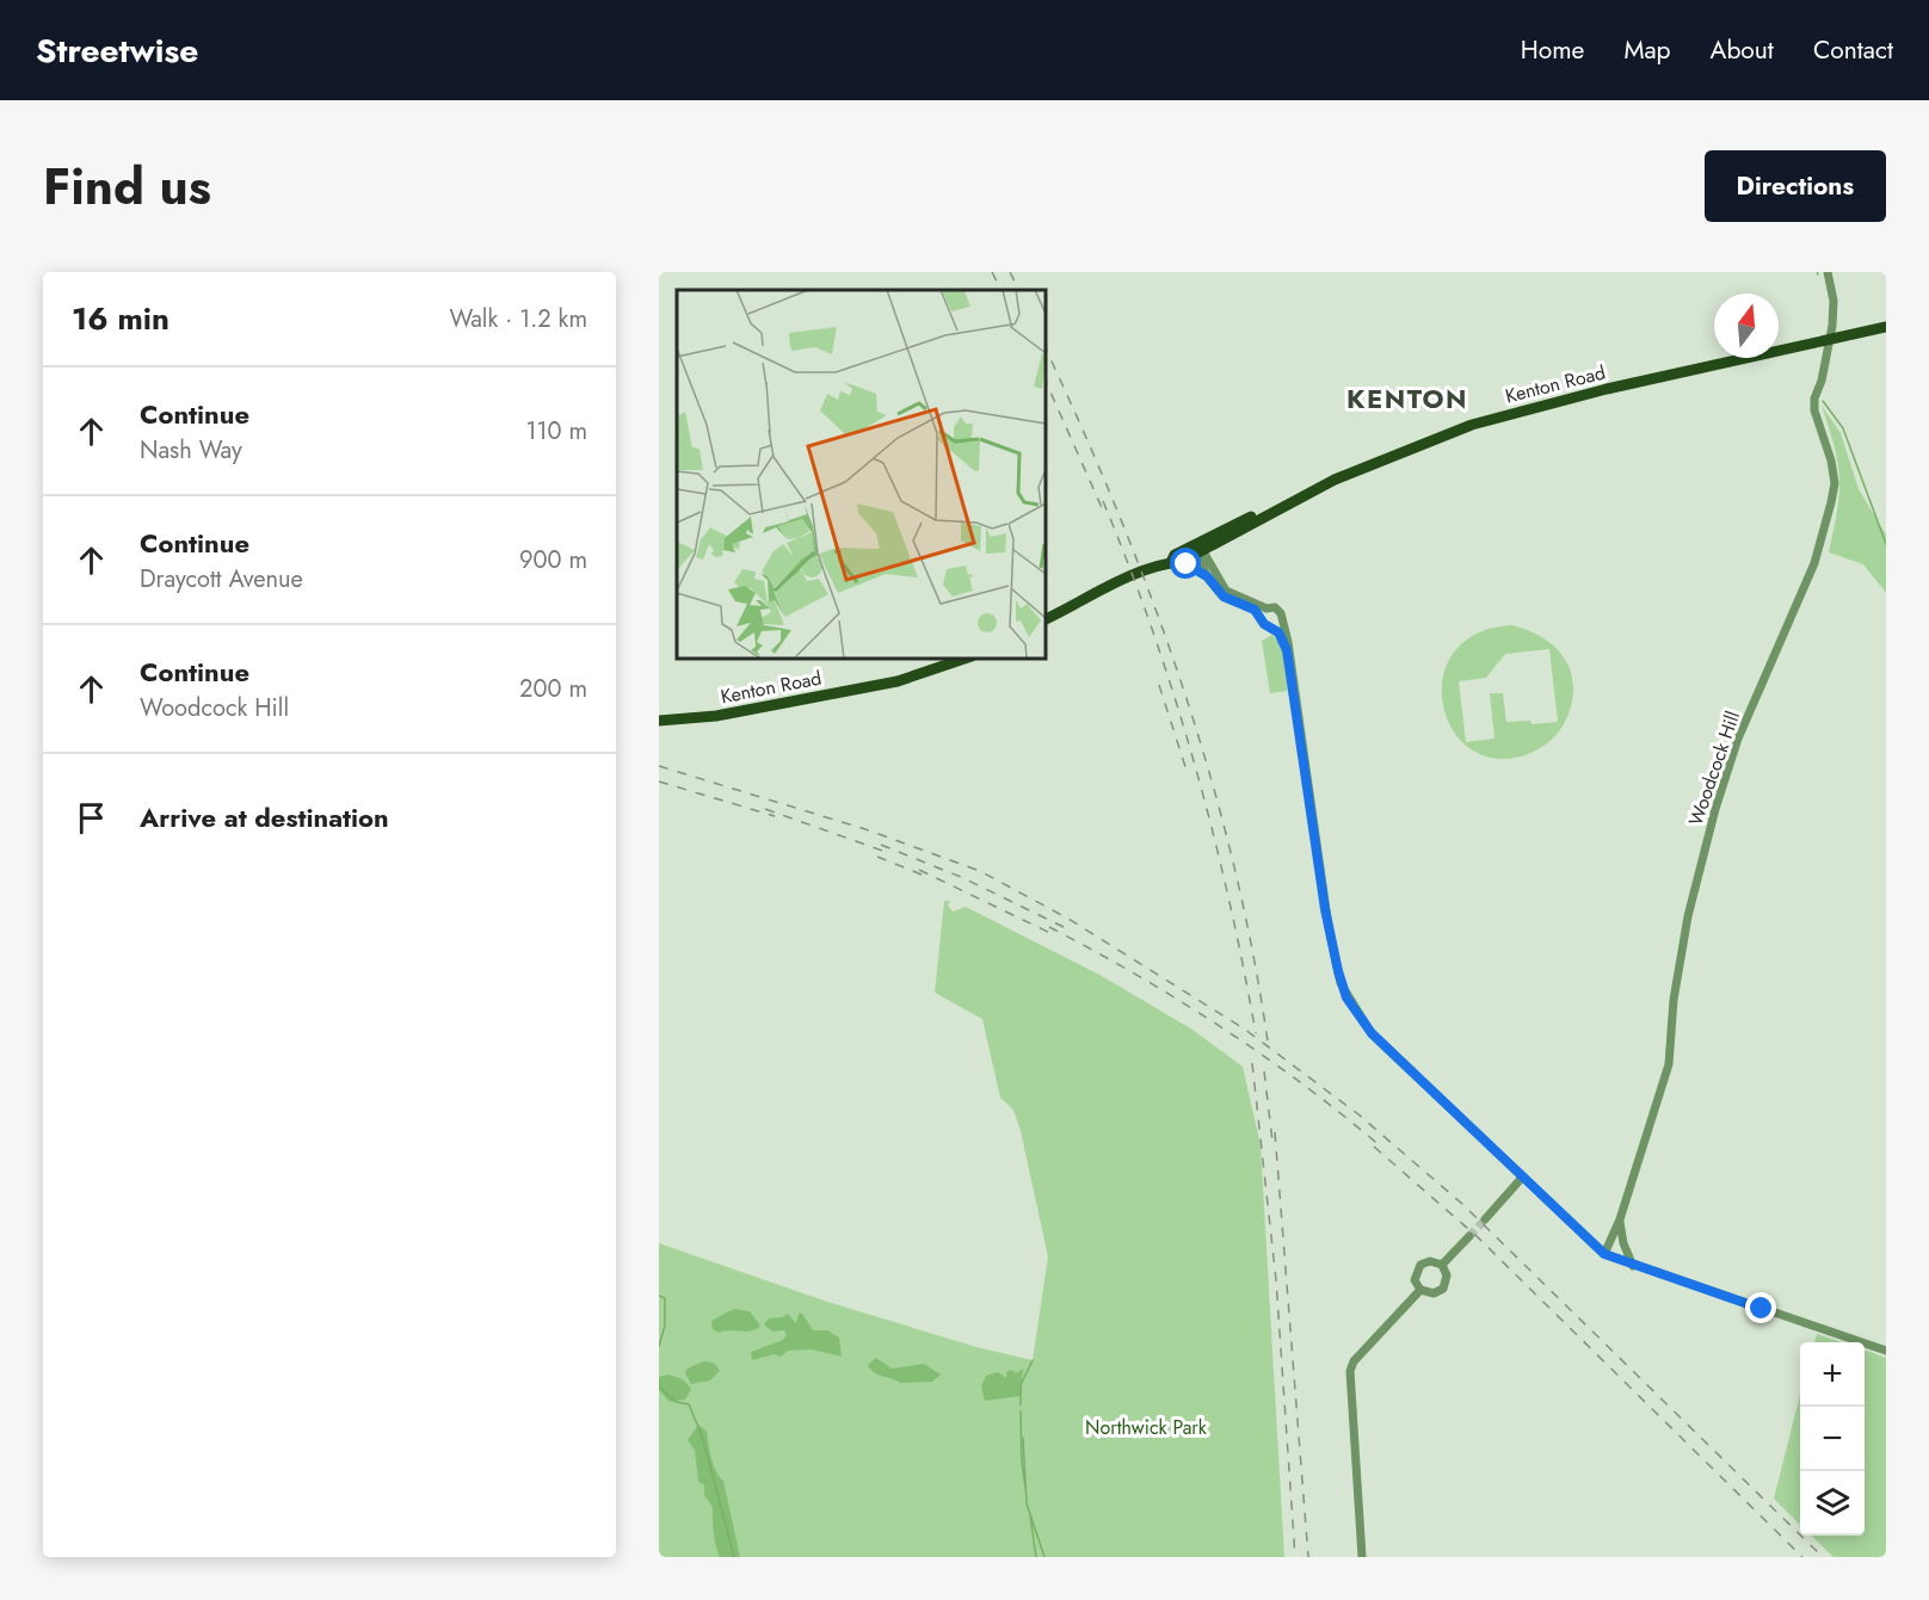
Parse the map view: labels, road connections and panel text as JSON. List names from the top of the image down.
{
  "streets": {
    "main road": ["Kenton Road"],
    "street": ["Woodcock Hill"]
  },
  "crossings": [
    ["Kenton Road", "Woodcock Hill"]
  ],
  "districts": ["KENTON"],
  "parks": ["Northwick Park"],
  "north": "top",
  "page": {
    "header": "Streetwise",
    "nav": [
      "Home",
      "Map",
      "About",
      "Contact"
    ],
    "title": "Find us",
    "buttons": "Directions",
    "heading": ["16 min", "Walk · 1.2 km"],
    "list": [
      ["Continue", "Nash Way", "110 m"],
      ["Continue", "Draycott Avenue", "900 m"],
      ["Continue", "Woodcock Hill", "200 m"],
      "Arrive at destination"
    ],
    "map_buttons": ["+", "−"]
  }
}
